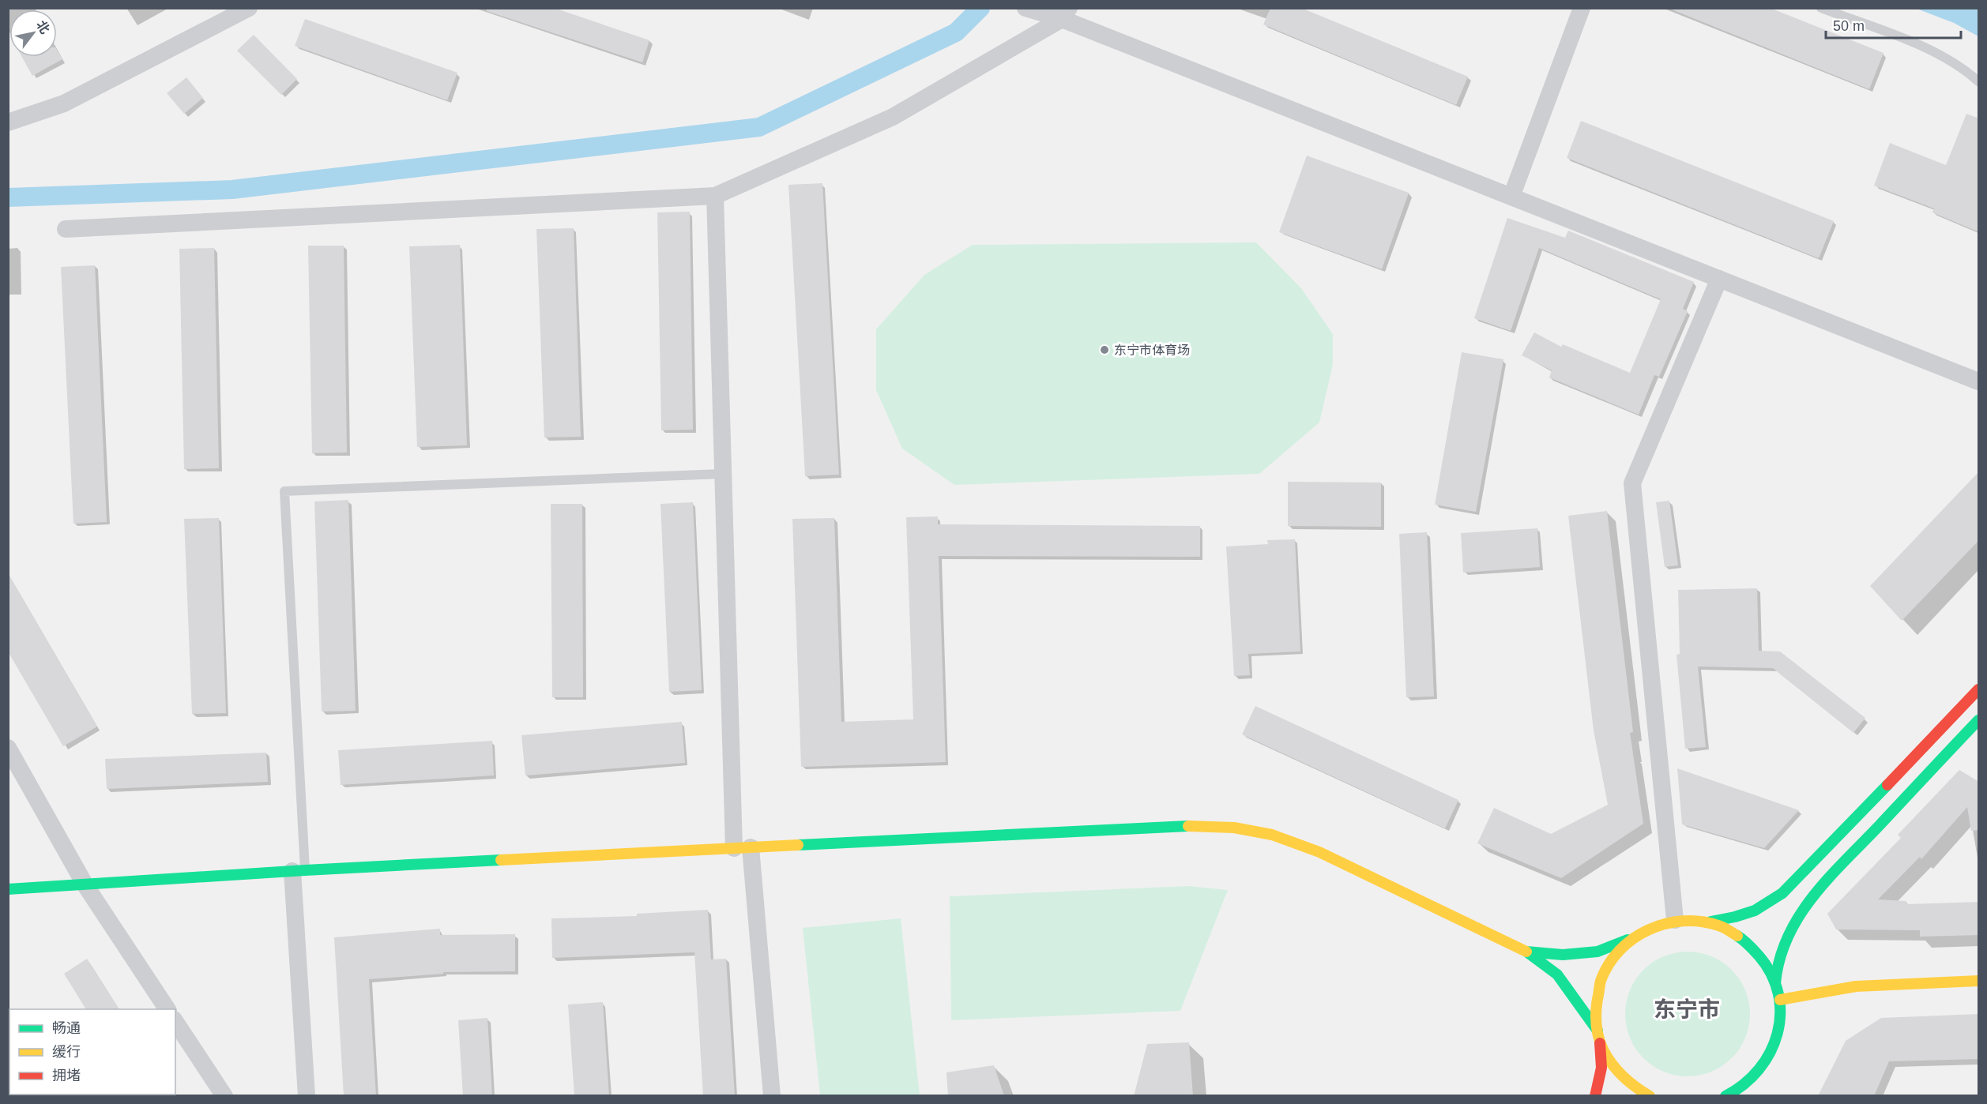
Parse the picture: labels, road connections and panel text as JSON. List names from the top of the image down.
{
  "districts": ["东宁市"],
  "places": ["东宁市体育场"],
  "legend": ["畅通", "缓行", "拥堵"],
  "scale_bar": "50 m",
  "north": "top right"
}
